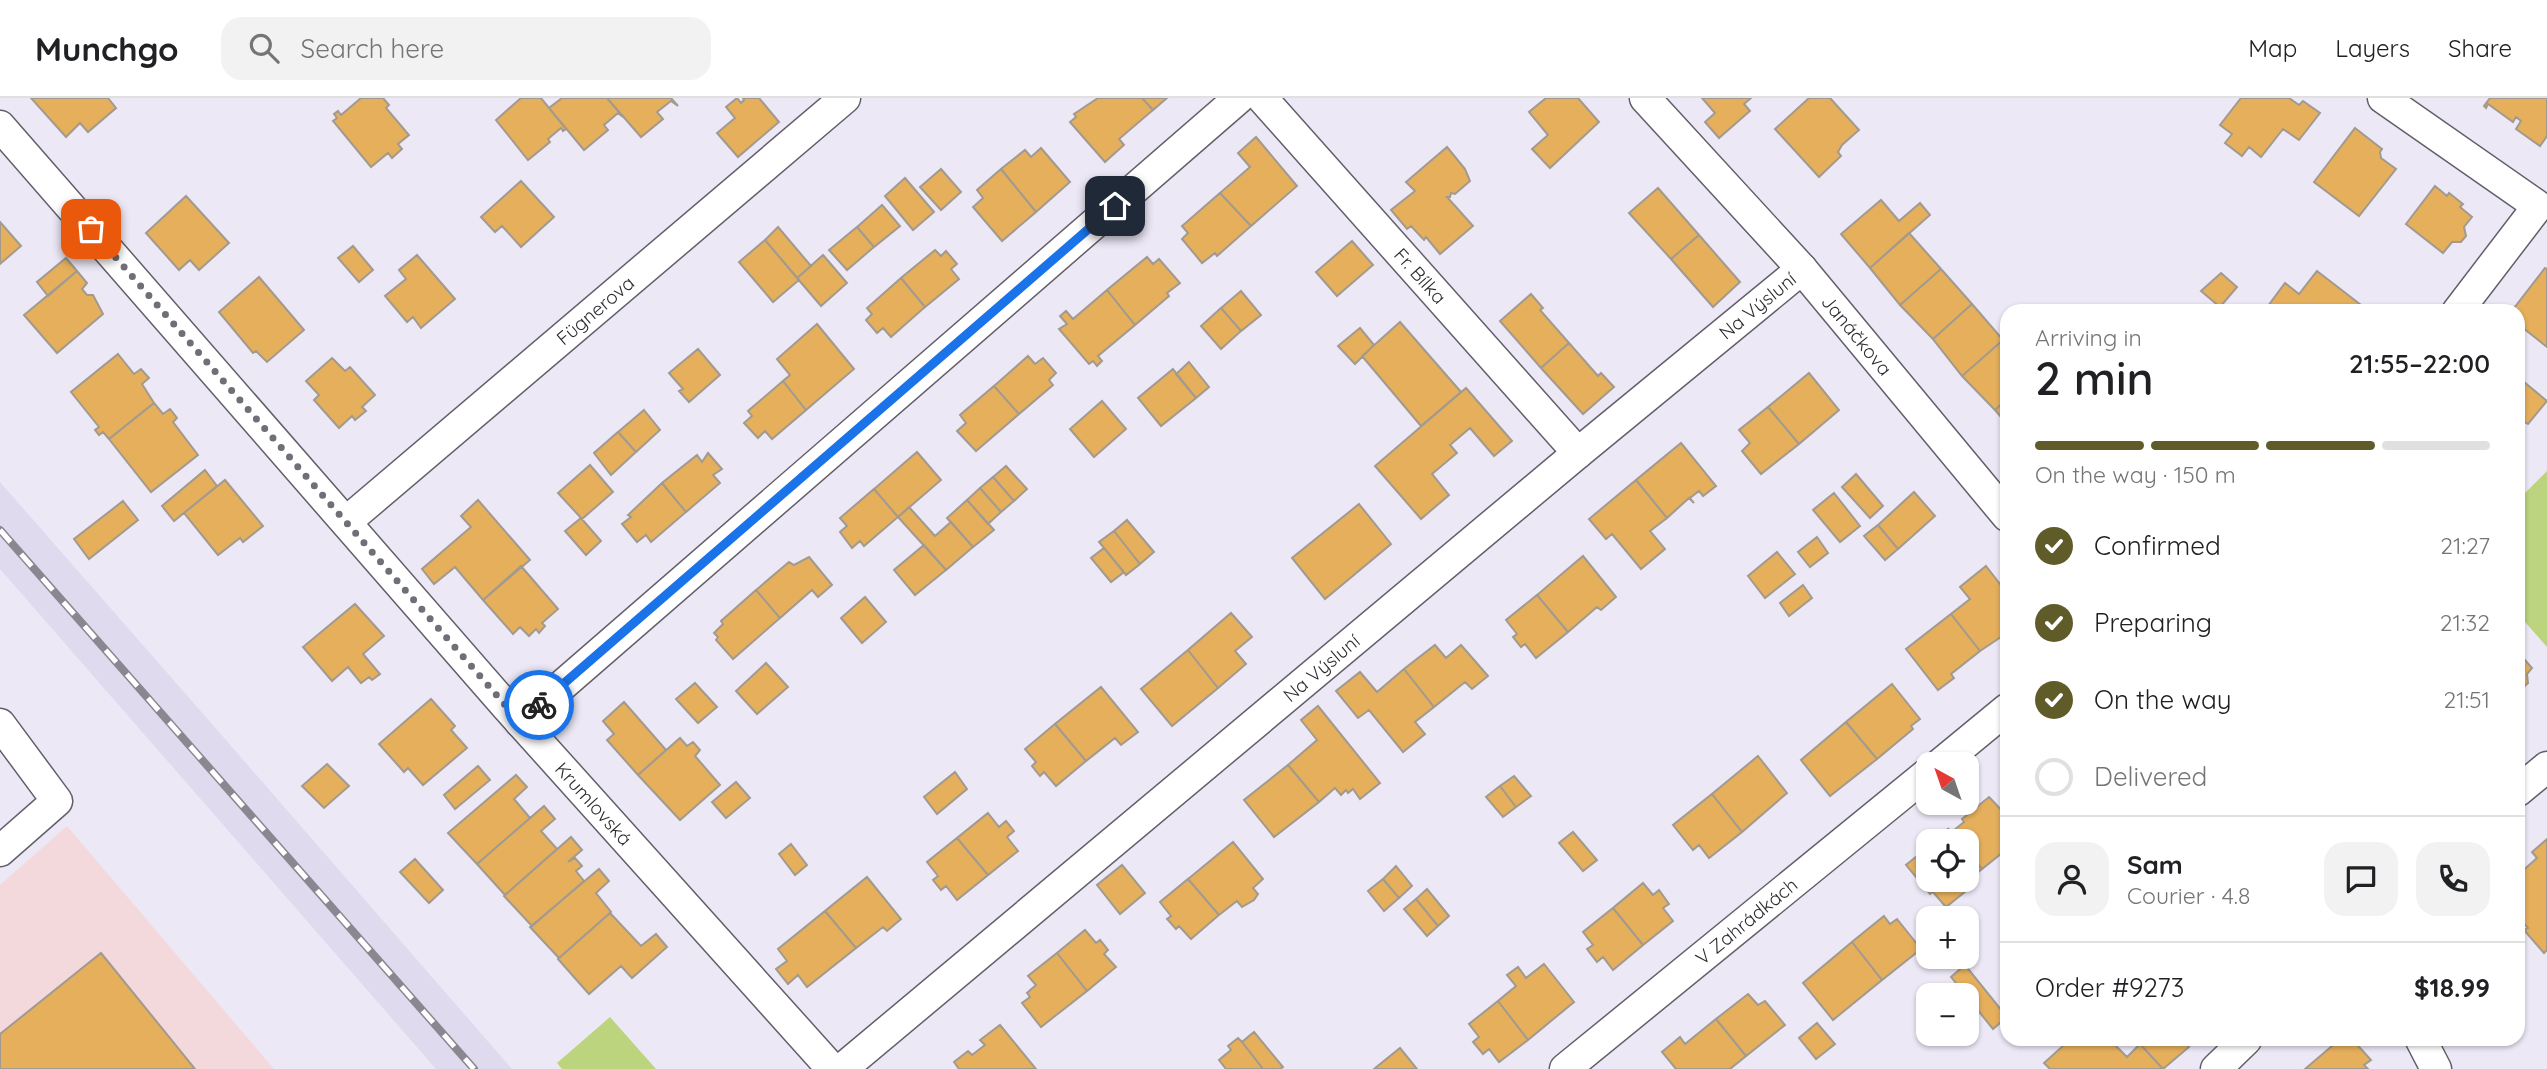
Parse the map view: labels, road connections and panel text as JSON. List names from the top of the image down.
{
  "streets": {
    "street": [
      "Fr. Bílka",
      "Na Výsluní",
      "Fügnerova",
      "Janáčkova",
      "Krumlovská",
      "V Zahrádkách"
    ]
  },
  "crossings": [
    ["Fr. Bílka", "Na Výsluní"],
    ["Na Výsluní", "Janáčkova"],
    ["Fügnerova", "Krumlovská"]
  ],
  "north": "top left",
  "page": {
    "header": "Munchgo",
    "search": "Search here",
    "nav": ["Map", "Layers", "Share"],
    "heading": ["2 min", "Arriving in", "21:55–22:00"],
    "panel": [
      "Sam",
      "Courier · 4.8",
      "Order #9273",
      "$18.99"
    ],
    "bar": "On the way · 150 m",
    "list": [
      ["Confirmed", "21:27"],
      ["Preparing", "21:32"],
      ["On the way", "21:51"],
      "Delivered"
    ],
    "map_buttons": ["+", "−"]
  }
}
